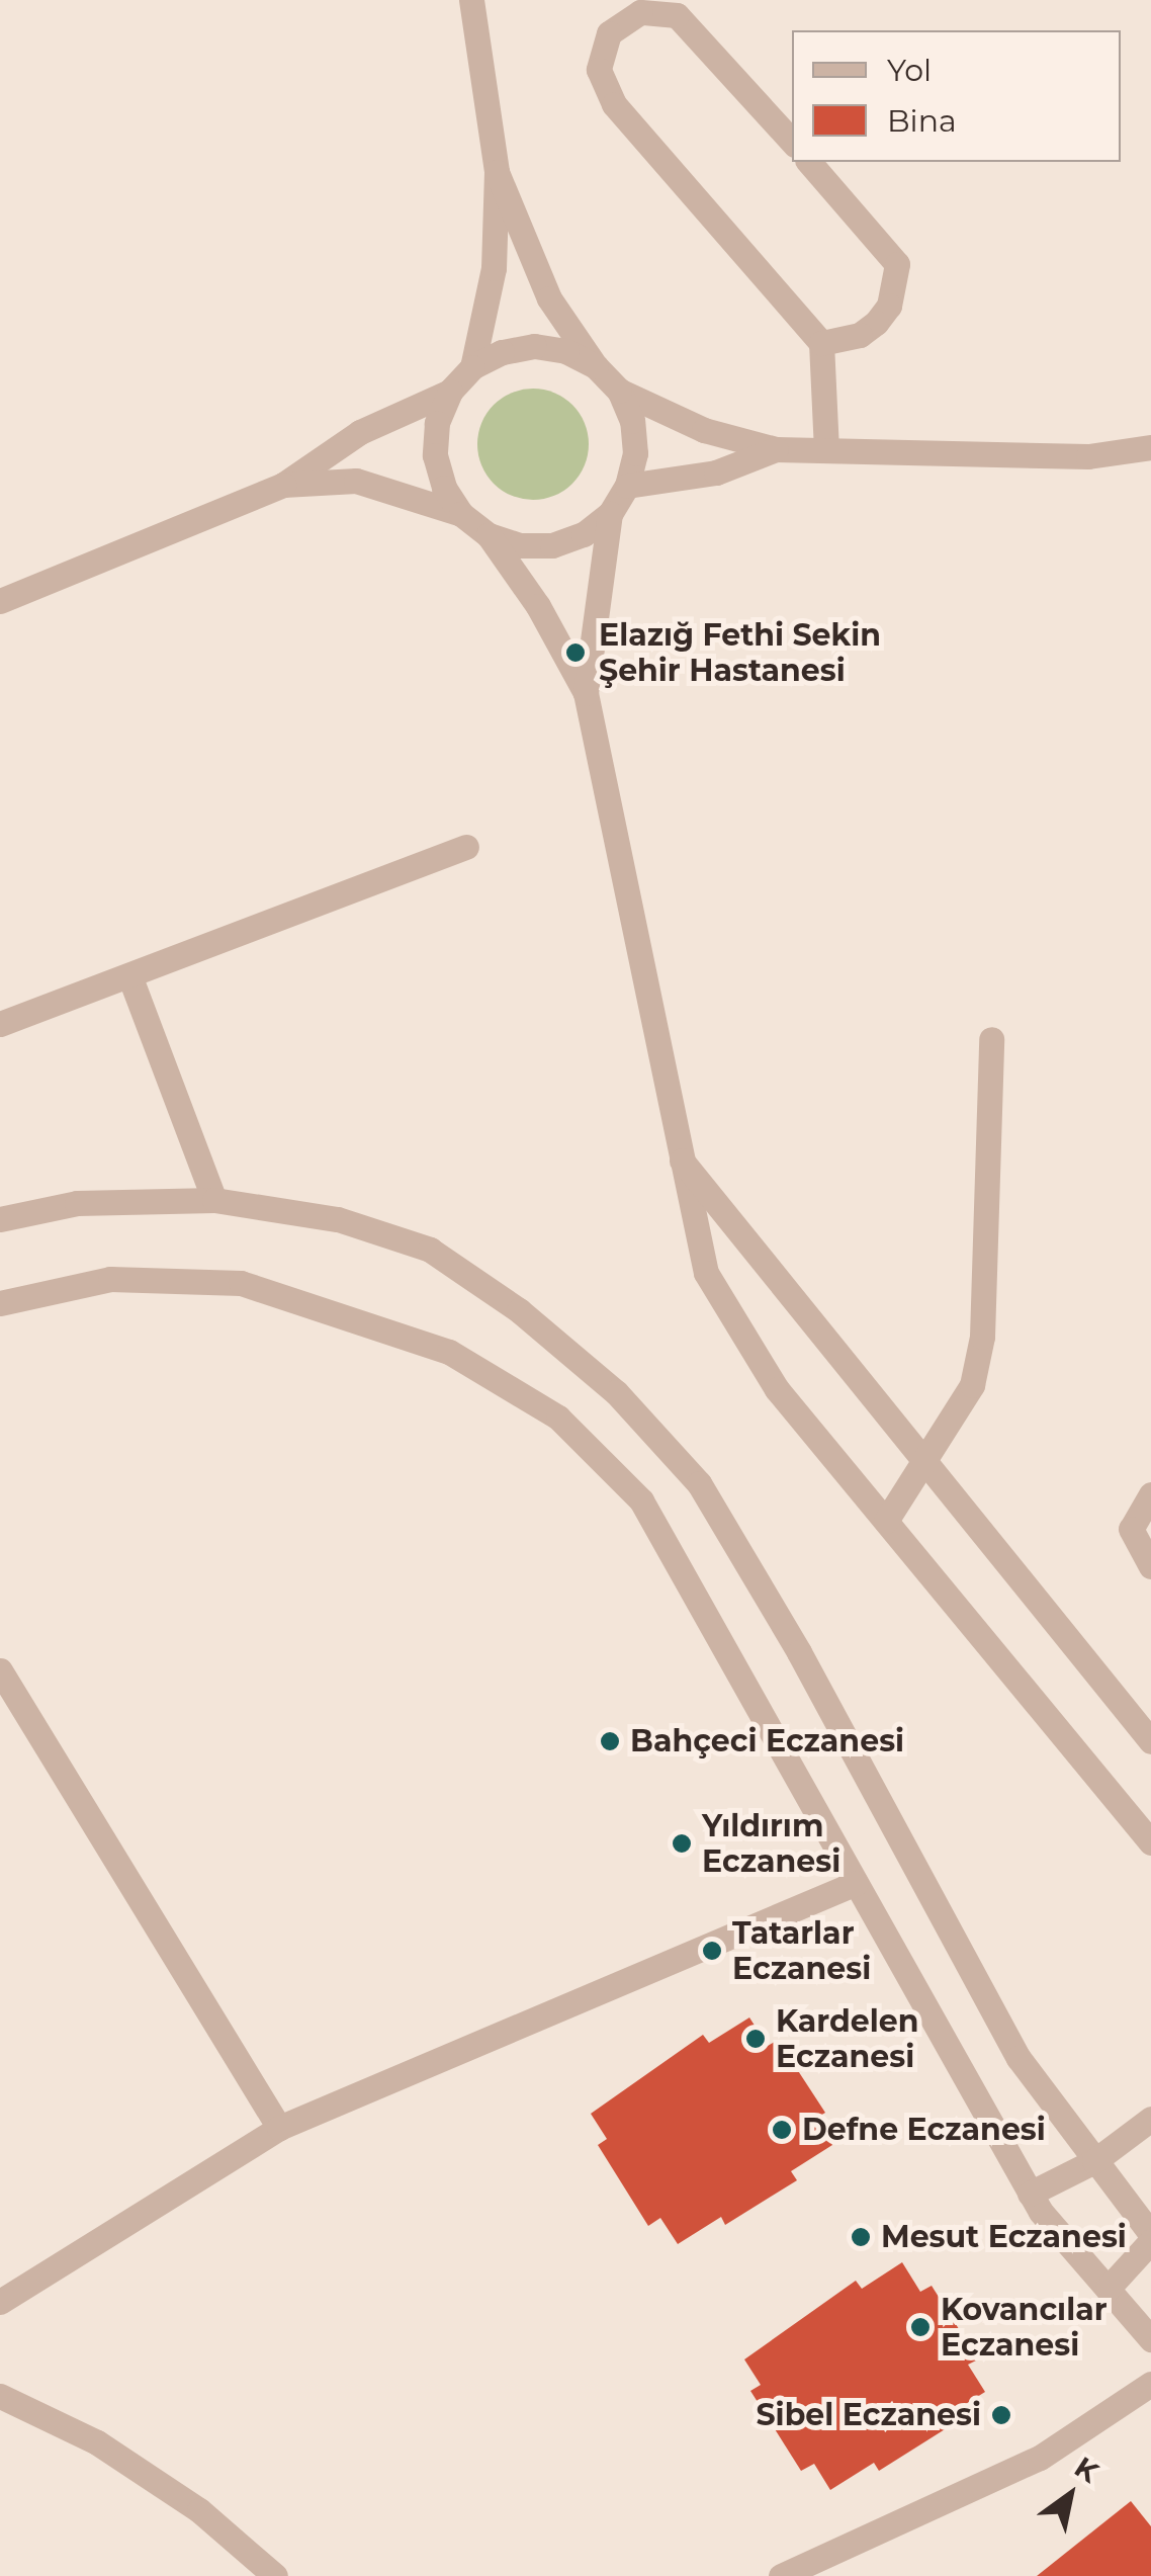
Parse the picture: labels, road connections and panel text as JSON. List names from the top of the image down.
{
  "places": [
    "Elazığ Fethi Sekin Şehir Hastanesi",
    "Bahçeci Eczanesi",
    "Yıldırım Eczanesi",
    "Tatarlar Eczanesi",
    "Kardelen Eczanesi",
    "Defne Eczanesi",
    "Mesut Eczanesi",
    "Kovancılar Eczanesi",
    "Sibel Eczanesi"
  ],
  "legend": ["Yol", "Bina"],
  "north": "top right"
}
